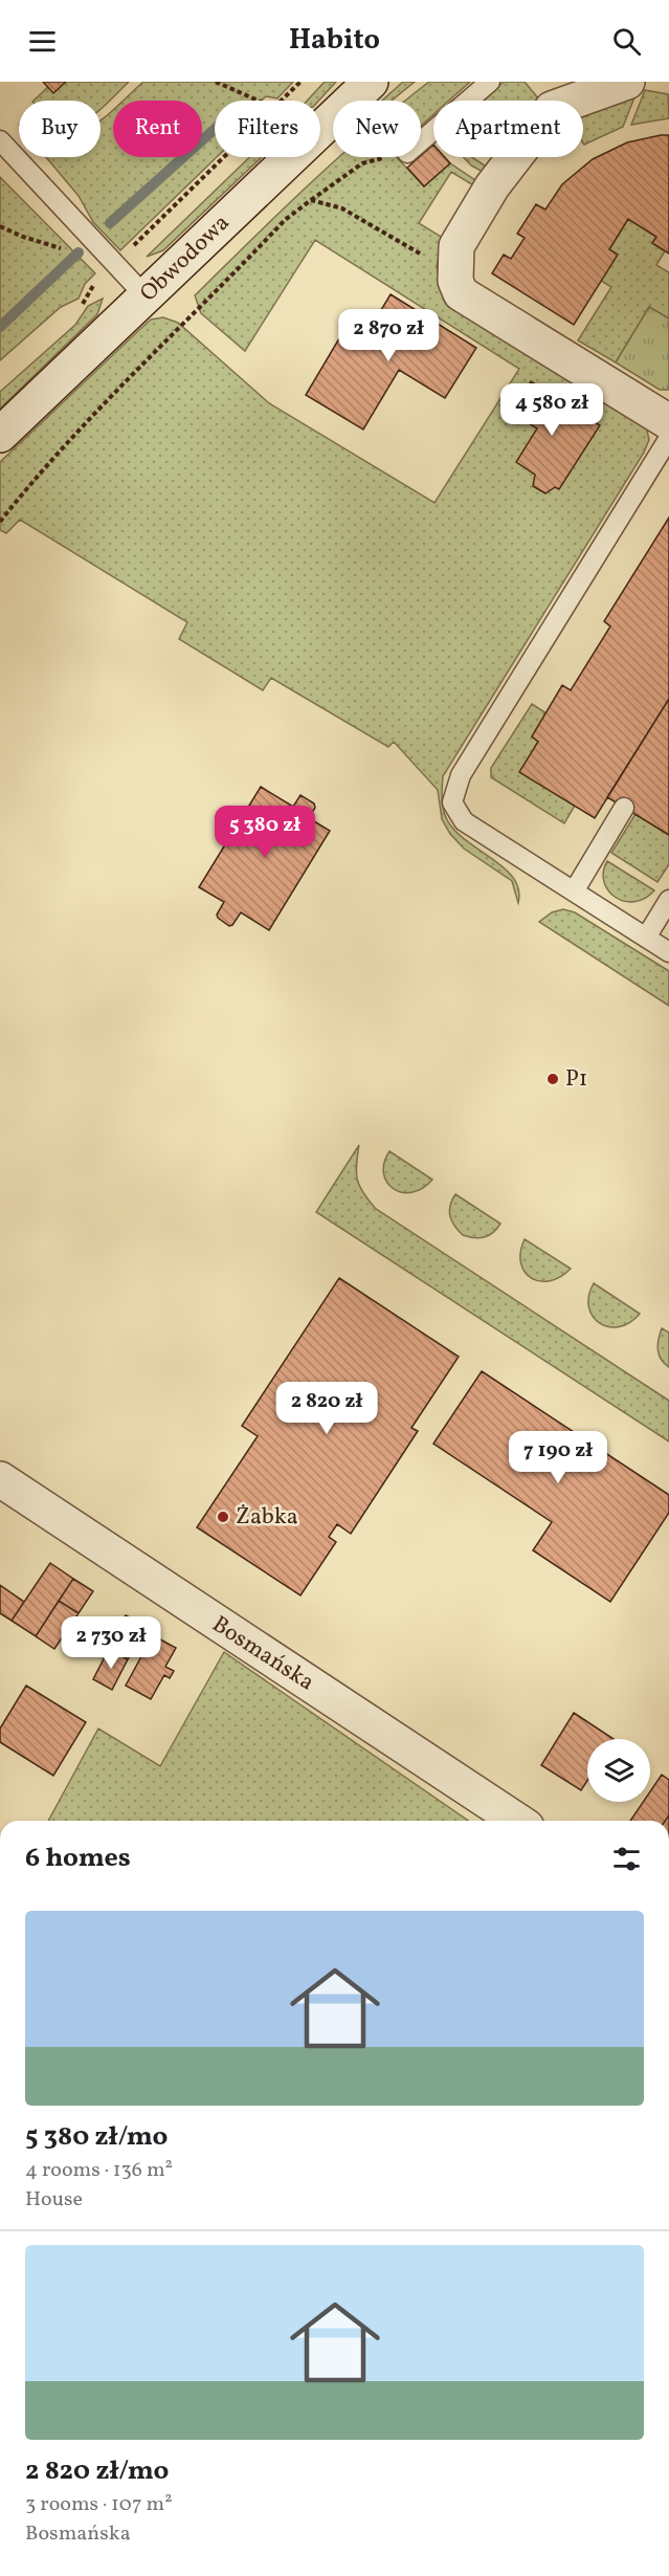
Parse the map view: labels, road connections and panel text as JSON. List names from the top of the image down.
{
  "streets": {
    "street": ["Obwodowa", "Bosmańska"]
  },
  "places": ["P1", "Żabka"],
  "page": {
    "header": "Habito",
    "chip": [
      "Buy",
      "Rent",
      "Filters",
      "New",
      "Apartment"
    ],
    "price": [
      "2 870 zł",
      "4 580 zł",
      "5 380 zł",
      "2 820 zł",
      "7 190 zł",
      "2 730 zł"
    ],
    "heading": "6 homes",
    "list": [
      {
        "name": "5 380 zł/mo",
        "note": "4 rooms · 136 m² · House"
      },
      {
        "name": "2 820 zł/mo",
        "note": "3 rooms · 107 m² · Bosmańska"
      }
    ]
  }
}
